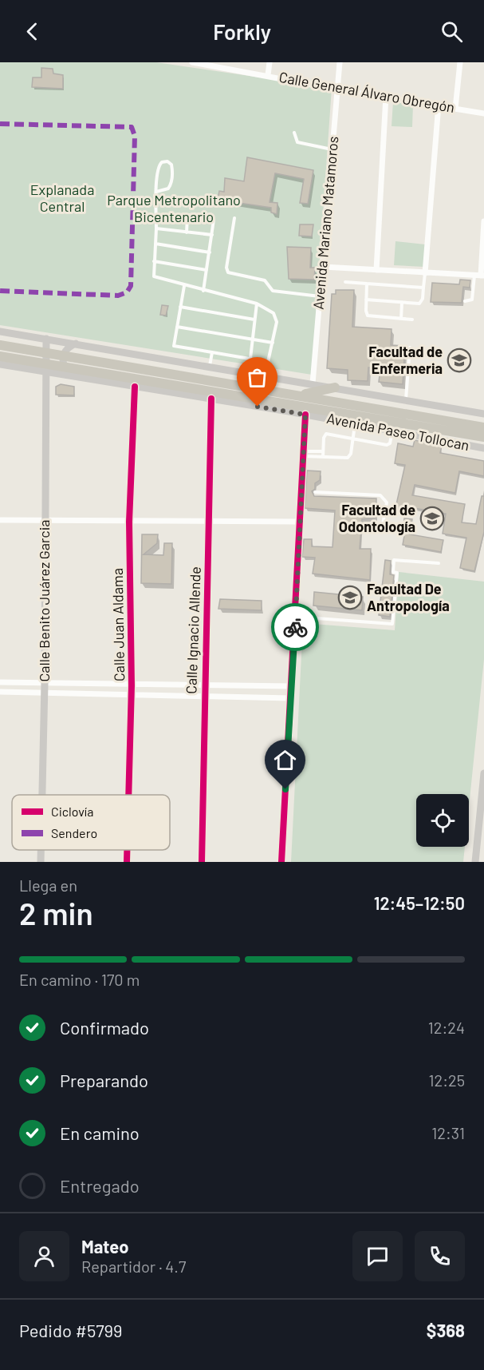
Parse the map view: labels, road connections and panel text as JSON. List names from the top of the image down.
{
  "streets": {
    "highway": ["Avenida Paseo Tollocan"],
    "main road": ["Calle Benito Juárez Garcia"],
    "street": [
      "Calle General Álvaro Obregón",
      "Avenida Mariano Matamoros",
      "Calle Juan Aldama",
      "Calle Ignacio Allende"
    ]
  },
  "crossings": [
    ["Calle General Álvaro Obregón", "Avenida Mariano Matamoros"],
    ["Avenida Paseo Tollocan", "Calle Benito Juárez Garcia"],
    ["Avenida Paseo Tollocan", "Calle Juan Aldama"],
    ["Avenida Paseo Tollocan", "Calle Ignacio Allende"]
  ],
  "parks": ["Explanada Central", "Parque Metropolitano Bicentenario"],
  "places": {
    "school or university": ["Facultad de Enfermeria", "Facultad de Odontología", "Facultad De Antropología"]
  },
  "legend": ["Ciclovía", "Sendero"],
  "page": {
    "header": "Forkly",
    "heading": ["2 min", "Llega en", "12:45–12:50"],
    "panel": [
      "Mateo",
      "Repartidor · 4.7",
      "Pedido #5799",
      "$368"
    ],
    "bar": "En camino · 170 m",
    "list": [
      ["Confirmado", "12:24"],
      ["Preparando", "12:25"],
      ["En camino", "12:31"],
      "Entregado"
    ]
  }
}
